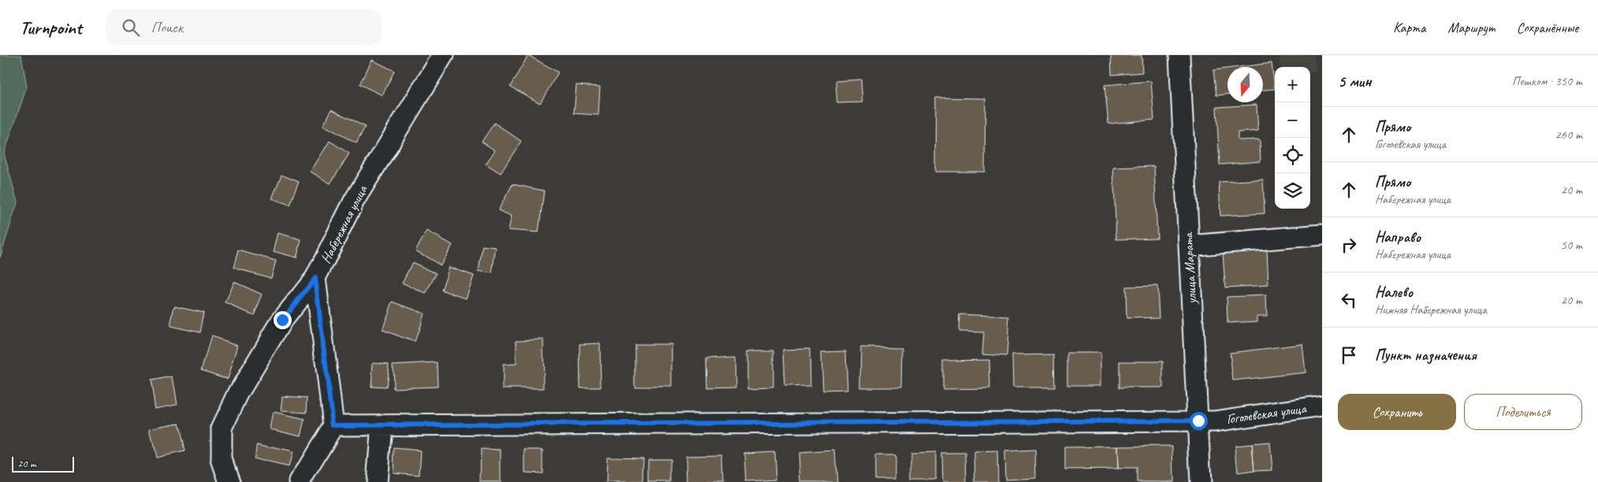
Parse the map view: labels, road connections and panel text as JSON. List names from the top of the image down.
{
  "streets": {
    "street": ["Набережная улица", "улица Марата", "Гоголевская улица"]
  },
  "crossings": [
    ["улица Марата", "Гоголевская улица"]
  ],
  "scale_bar": "20 m",
  "north": "bottom",
  "page": {
    "header": "Turnpoint",
    "search": "Поиск",
    "nav": ["Карта", "Маршрут", "Сохранённые"],
    "heading": ["5 мин", "Пешком · 350 m"],
    "map_buttons": ["+", "−"],
    "list": [
      ["Прямо", "Гоголевская улица", "260 m"],
      ["Прямо", "Набережная улица", "20 m"],
      ["Направо", "Набережная улица", "50 m"],
      ["Налево", "Нижняя Набережная улица", "20 m"],
      "Пункт назначения"
    ],
    "buttons": ["Сохранить", "Поделиться"],
    "scale": "20 m"
  }
}
